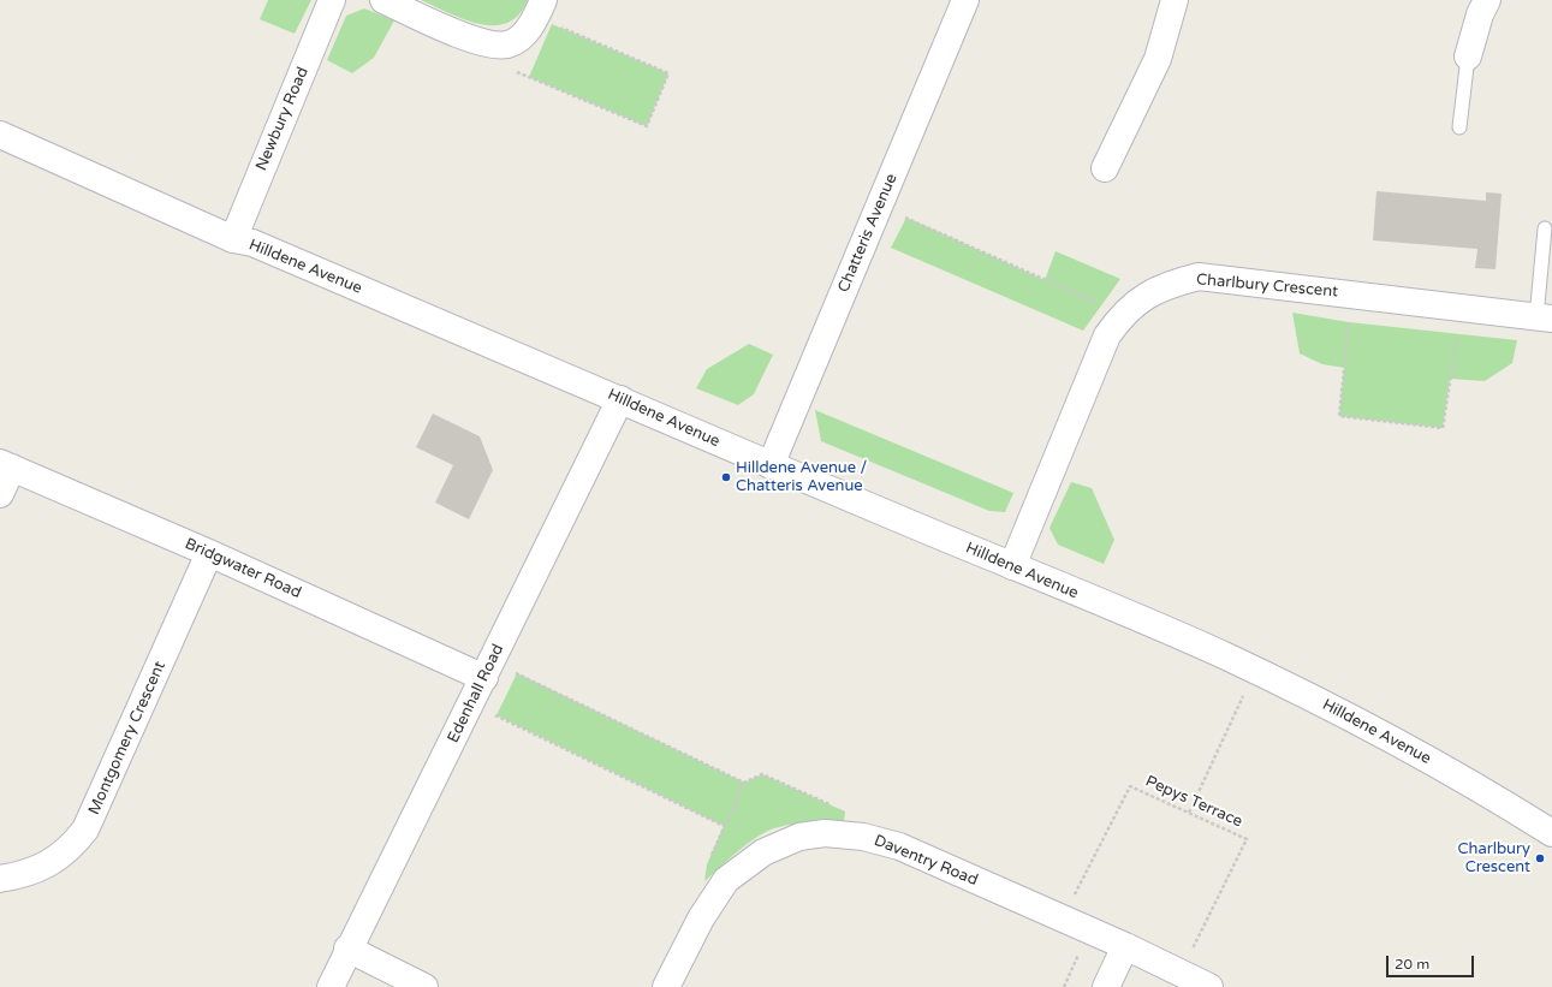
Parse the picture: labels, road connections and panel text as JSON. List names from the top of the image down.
{
  "streets": {
    "street": [
      "Newbury Road",
      "Chatteris Avenue",
      "Hilldene Avenue",
      "Charlbury Crescent",
      "Bridgwater Road",
      "Edenhall Road",
      "Montgomery Crescent",
      "Daventry Road"
    ],
    "path": ["Pepys Terrace"]
  },
  "crossings": [
    ["Newbury Road", "Hilldene Avenue"],
    ["Chatteris Avenue", "Hilldene Avenue"],
    ["Hilldene Avenue", "Charlbury Crescent"],
    ["Hilldene Avenue", "Edenhall Road"],
    ["Bridgwater Road", "Edenhall Road"],
    ["Bridgwater Road", "Montgomery Crescent"],
    ["Pepys Terrace", "Daventry Road"]
  ],
  "places": ["Hilldene Avenue / Chatteris Avenue", "Charlbury Crescent"],
  "scale_bar": "20 m"
}
